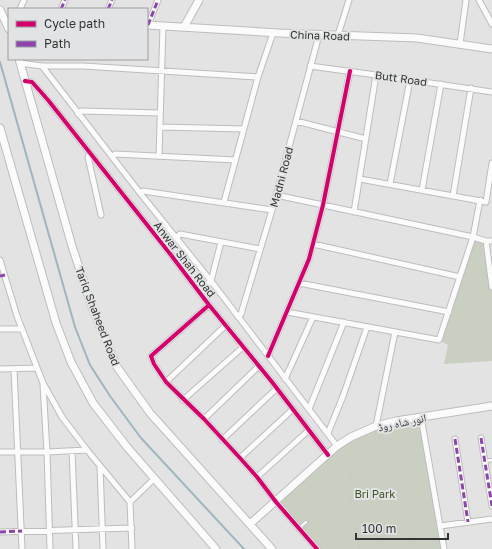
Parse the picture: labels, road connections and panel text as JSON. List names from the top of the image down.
{
  "streets": {
    "main road": ["China Road", "Tariq Shaheed Road", "انور شاہ روڈ"],
    "street": ["Butt Road", "Madni Road", "Anwar Shah Road"]
  },
  "crossings": [
    ["China Road", "Madni Road"],
    ["Butt Road", "Madni Road"],
    ["Madni Road", "Anwar Shah Road"],
    ["Anwar Shah Road", "Tariq Shaheed Road"],
    ["Anwar Shah Road", "انور شاہ روڈ"],
    ["Tariq Shaheed Road", "انور شاہ روڈ"]
  ],
  "parks": ["Bri Park"],
  "legend": ["Cycle path", "Path"],
  "scale_bar": "100 m"
}
